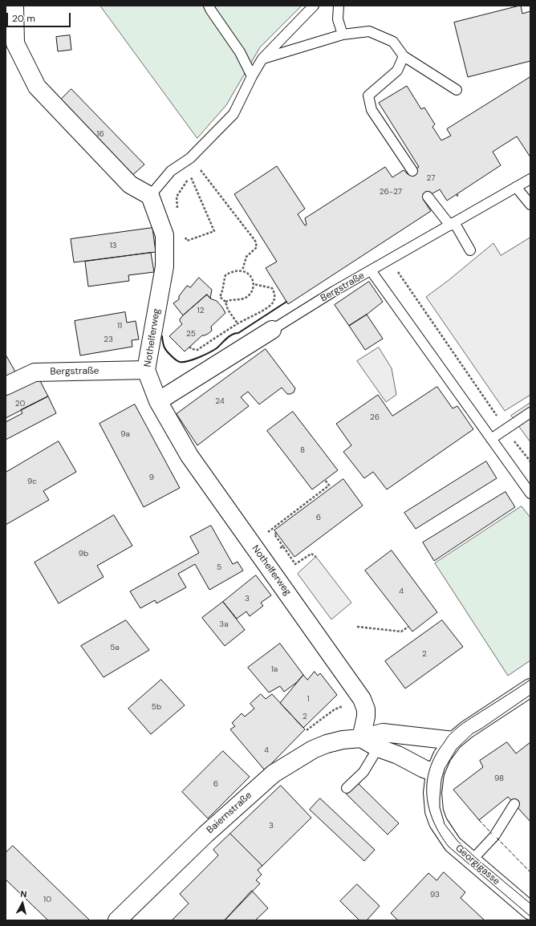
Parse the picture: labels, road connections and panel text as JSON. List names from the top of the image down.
{
  "streets": {
    "street": [
      "Bergstraße",
      "Nothelferweg",
      "Baiernstraße",
      "Georgigasse"
    ]
  },
  "crossings": [
    ["Bergstraße", "Nothelferweg"],
    ["Nothelferweg", "Baiernstraße"],
    ["Baiernstraße", "Georgigasse"]
  ],
  "house_numbers": [
    "16",
    "27",
    "26-27",
    "13",
    "12",
    "11",
    "25",
    "23",
    "24",
    "20",
    "26",
    "9a",
    "8",
    "9",
    "9c",
    "6",
    "9b",
    "5",
    "4",
    "3",
    "3a",
    "5a",
    "2",
    "1a",
    "1",
    "5b",
    "2",
    "4",
    "98",
    "6",
    "3",
    "93",
    "10"
  ],
  "scale_bar": "20 m",
  "north": "top"
}
